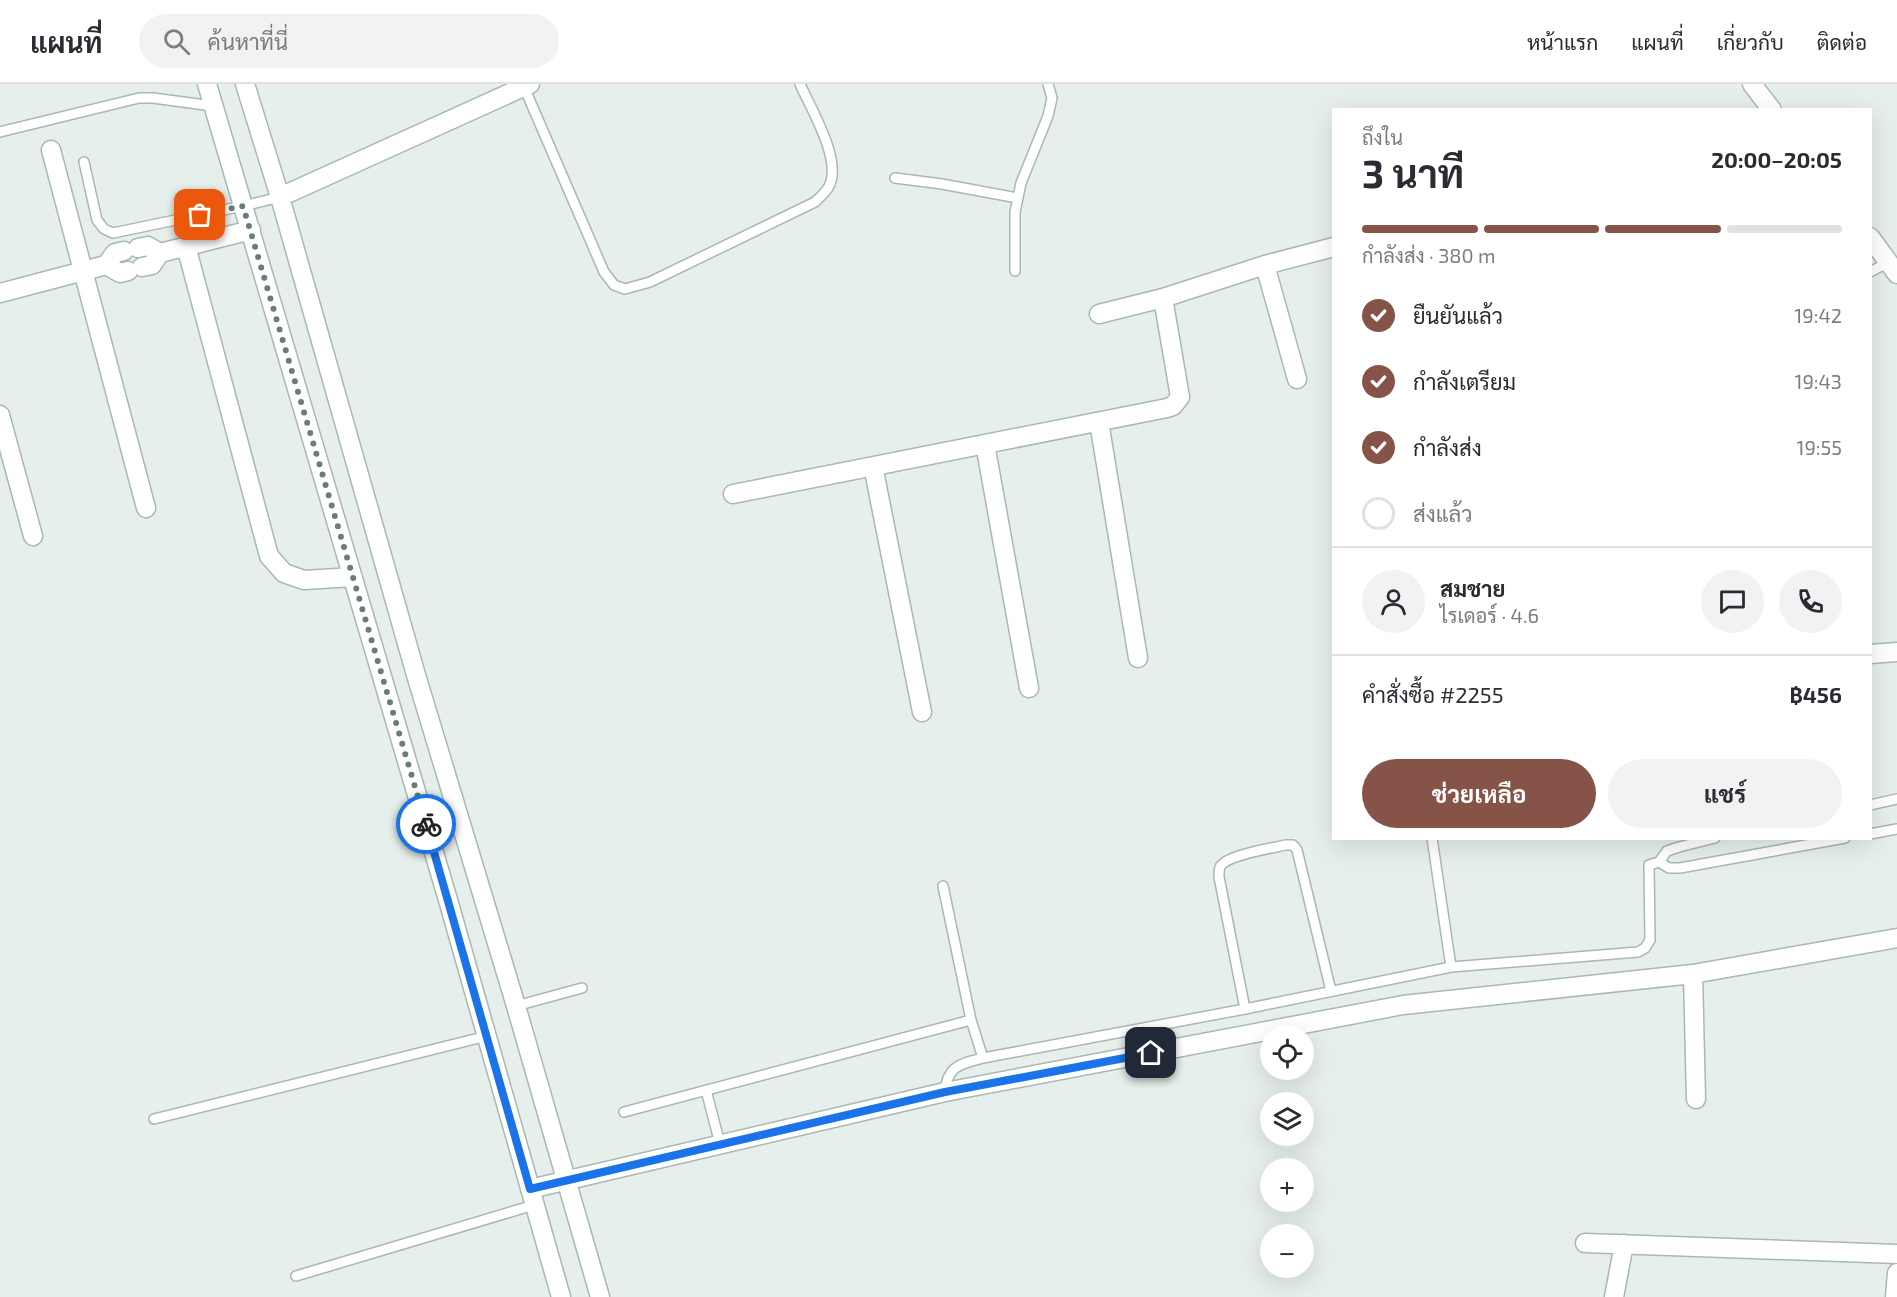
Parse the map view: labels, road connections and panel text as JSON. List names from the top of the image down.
{
  "page": {
    "header": "แผนที่",
    "search": "ค้นหาที่นี่",
    "nav": [
      "หน้าแรก",
      "แผนที่",
      "เกี่ยวกับ",
      "ติดต่อ"
    ],
    "heading": ["3 นาที", "ถึงใน", "20:00–20:05"],
    "panel": [
      "สมชาย",
      "ไรเดอร์ · 4.6",
      "คำสั่งซื้อ #2255",
      "฿456"
    ],
    "bar": "กำลังส่ง · 380 m",
    "list": [
      ["ยืนยันแล้ว", "19:42"],
      ["กำลังเตรียม", "19:43"],
      ["กำลังส่ง", "19:55"],
      "ส่งแล้ว"
    ],
    "buttons": ["ช่วยเหลือ", "แชร์"],
    "map_buttons": ["+", "−"]
  }
}
